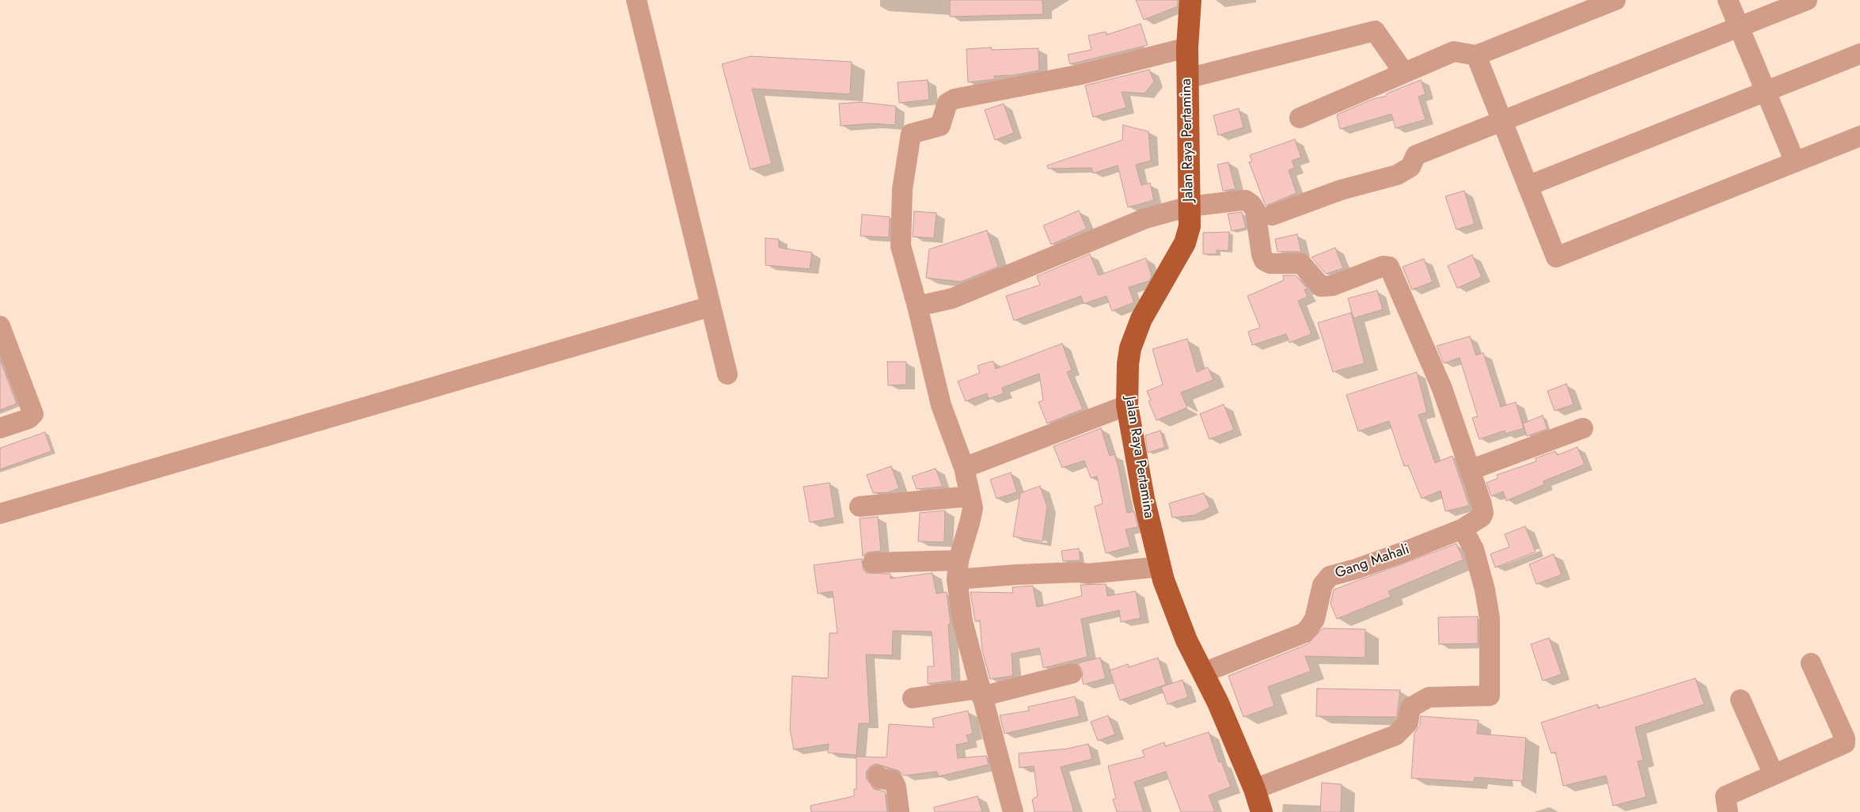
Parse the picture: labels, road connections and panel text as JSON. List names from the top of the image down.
{
  "streets": {
    "main road": ["Jalan Raya Pertamina"],
    "street": ["Gang Mahali"]
  },
  "crossings": [
    ["Jalan Raya Pertamina", "Gang Mahali"]
  ]
}
